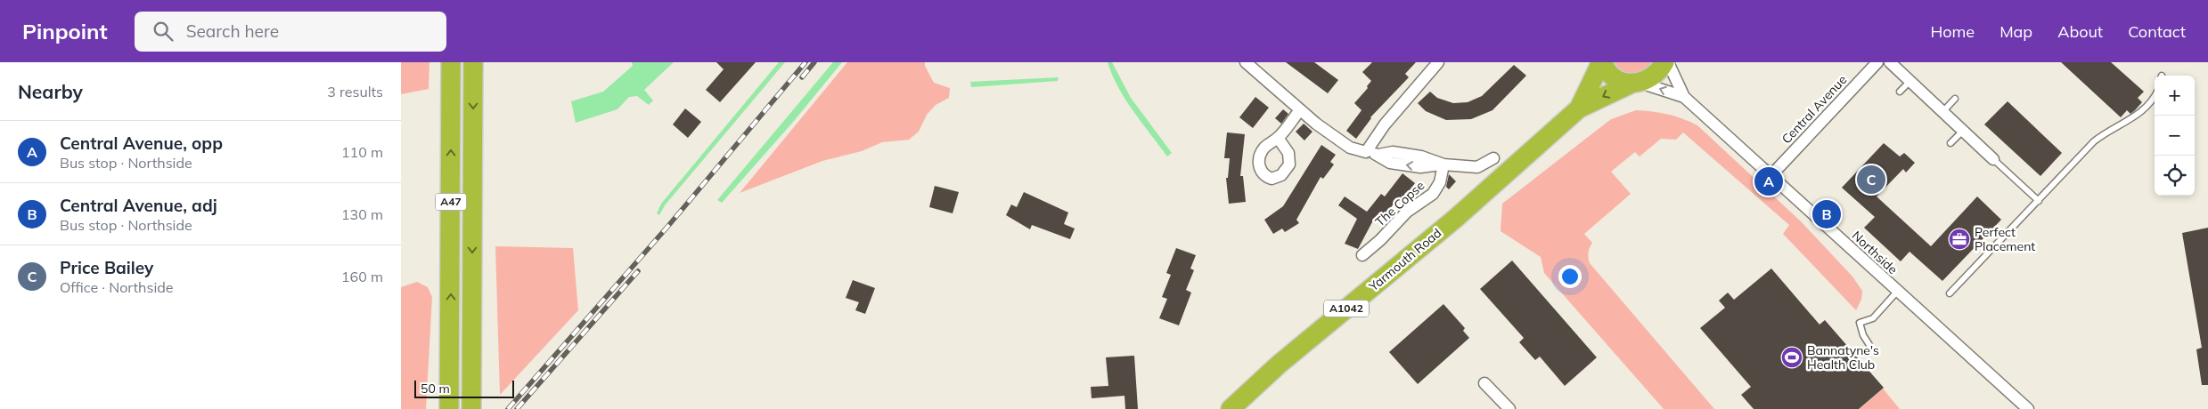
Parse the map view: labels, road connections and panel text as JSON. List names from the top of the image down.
{
  "streets": {
    "highway": ["A47", "Yarmouth Road", "A1042"],
    "street": ["Central Avenue", "The Copse", "Northside"]
  },
  "crossings": [
    ["Central Avenue", "Northside"],
    ["Northside", "Yarmouth Road"]
  ],
  "places": {
    "office": ["Perfect Placement"],
    "sports": ["Bannatyne's Health Club"]
  },
  "scale_bar": "50 m",
  "page": {
    "header": "Pinpoint",
    "search": "Search here",
    "nav": [
      "Home",
      "Map",
      "About",
      "Contact"
    ],
    "heading": ["Nearby", "3 results"],
    "map_buttons": ["+", "−"],
    "list": [
      {
        "mark": "A",
        "name": "Central Avenue, opp",
        "note": "Bus stop · Northside",
        "value": "110 m"
      },
      {
        "mark": "B",
        "name": "Central Avenue, adj",
        "note": "Bus stop · Northside",
        "value": "130 m"
      },
      {
        "mark": "C",
        "name": "Price Bailey",
        "note": "Office · Northside",
        "value": "160 m"
      }
    ],
    "pins": ["C", "A", "B"],
    "scale": "50 m"
  }
}
